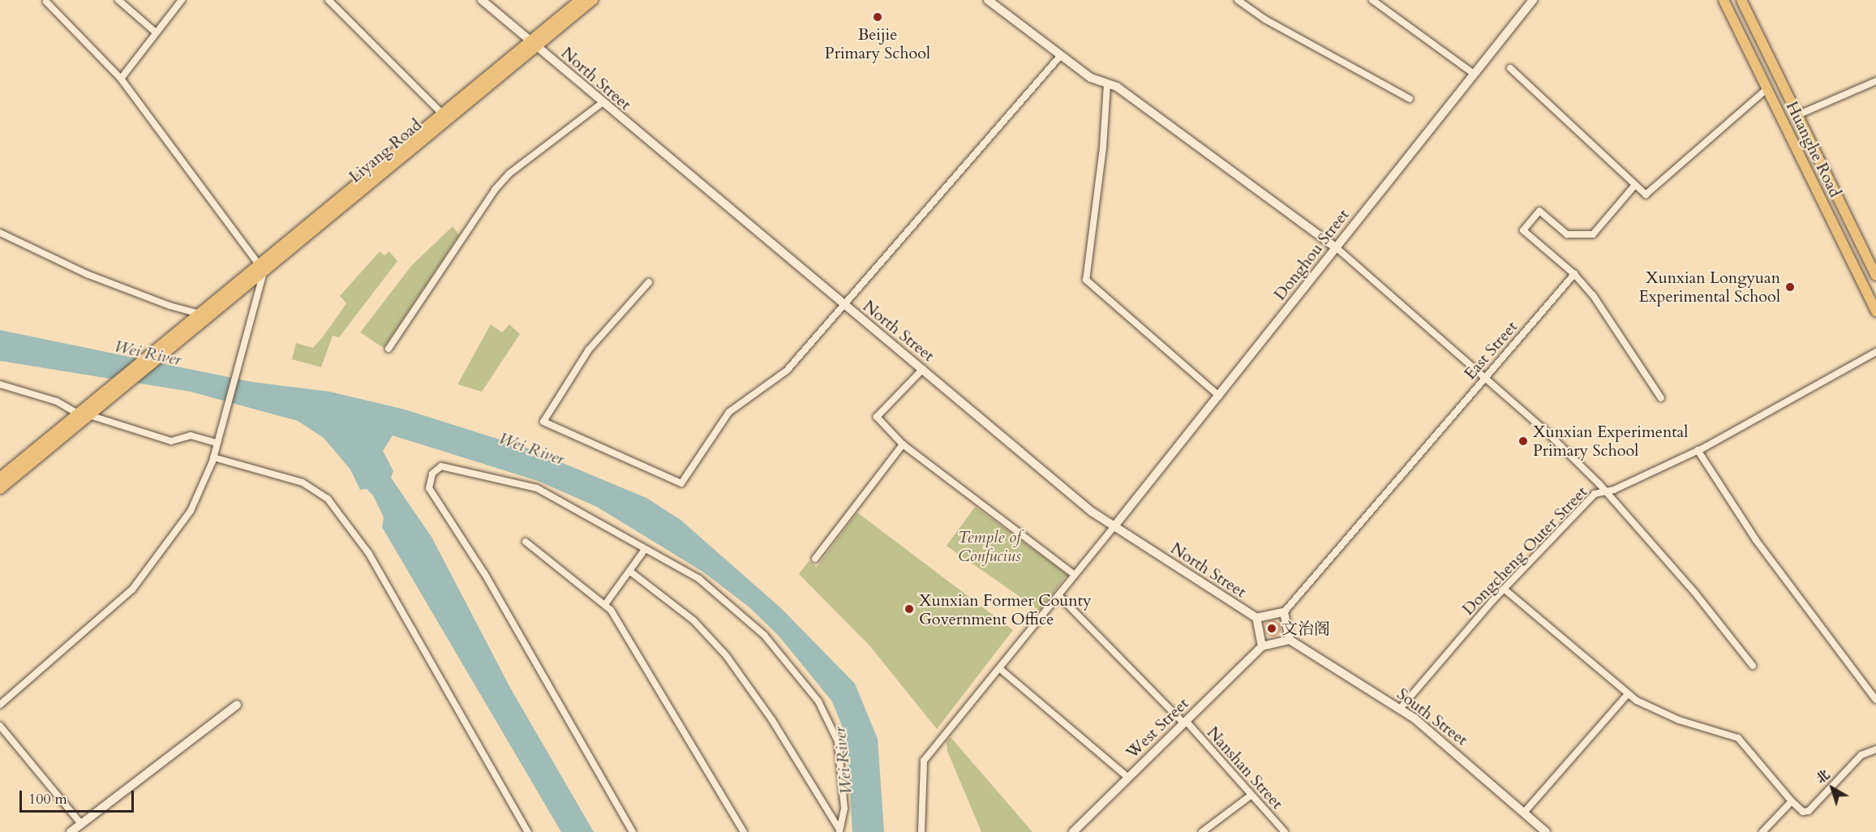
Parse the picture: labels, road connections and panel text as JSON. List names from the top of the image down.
{
  "streets": {
    "main road": ["Huanghe Road", "Liyang Road"],
    "street": [
      "North Street",
      "Donghou Street",
      "East Street",
      "Dongcheng Outer Street",
      "South Street",
      "West Street",
      "Nanshan Street"
    ]
  },
  "crossings": [
    ["North Street", "Liyang Road"],
    ["North Street", "Donghou Street"],
    ["Dongcheng Outer Street", "South Street"],
    ["West Street", "Nanshan Street"]
  ],
  "water": ["Wei River"],
  "parks": ["Temple of Confucius"],
  "places": [
    "Beijie Primary School",
    "Xunxian Longyuan Experimental School",
    "Xunxian Experimental Primary School",
    "Xunxian Former County Government Office",
    "文治阁"
  ],
  "scale_bar": "100 m",
  "north": "top left"
}
